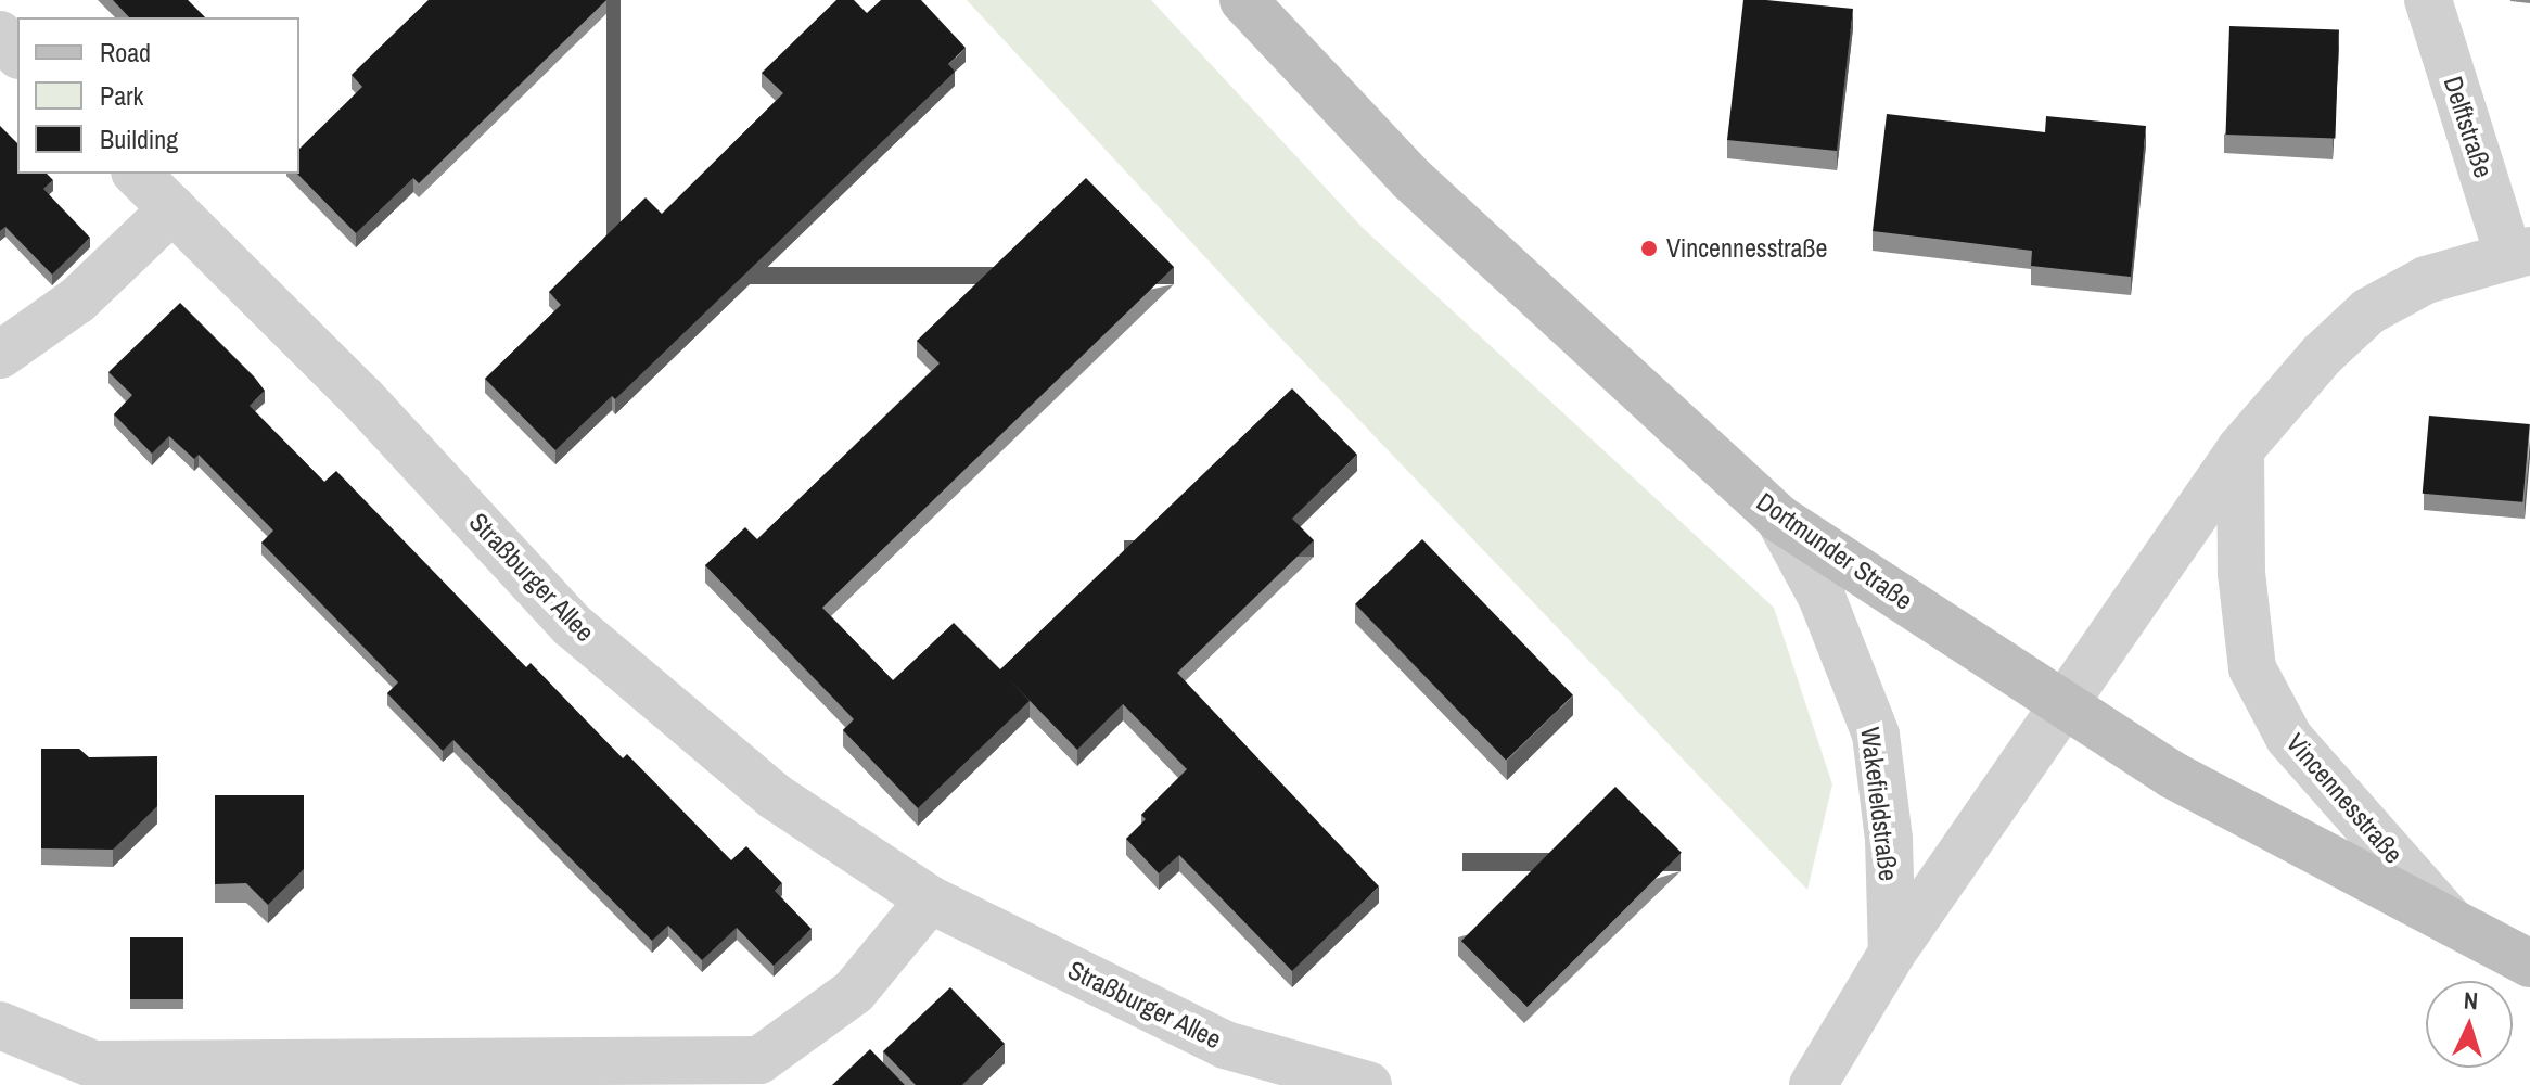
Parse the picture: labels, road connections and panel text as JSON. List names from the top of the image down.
{
  "streets": {
    "main road": ["Dortmunder Straße"],
    "street": [
      "Delftstraße",
      "Straßburger Allee",
      "Vincennesstraße",
      "Wakefieldstraße"
    ]
  },
  "crossings": [
    ["Dortmunder Straße", "Vincennesstraße"],
    ["Dortmunder Straße", "Wakefieldstraße"]
  ],
  "places": ["Vincennesstraße"],
  "legend": ["Road", "Park", "Building"],
  "north": "top"
}
